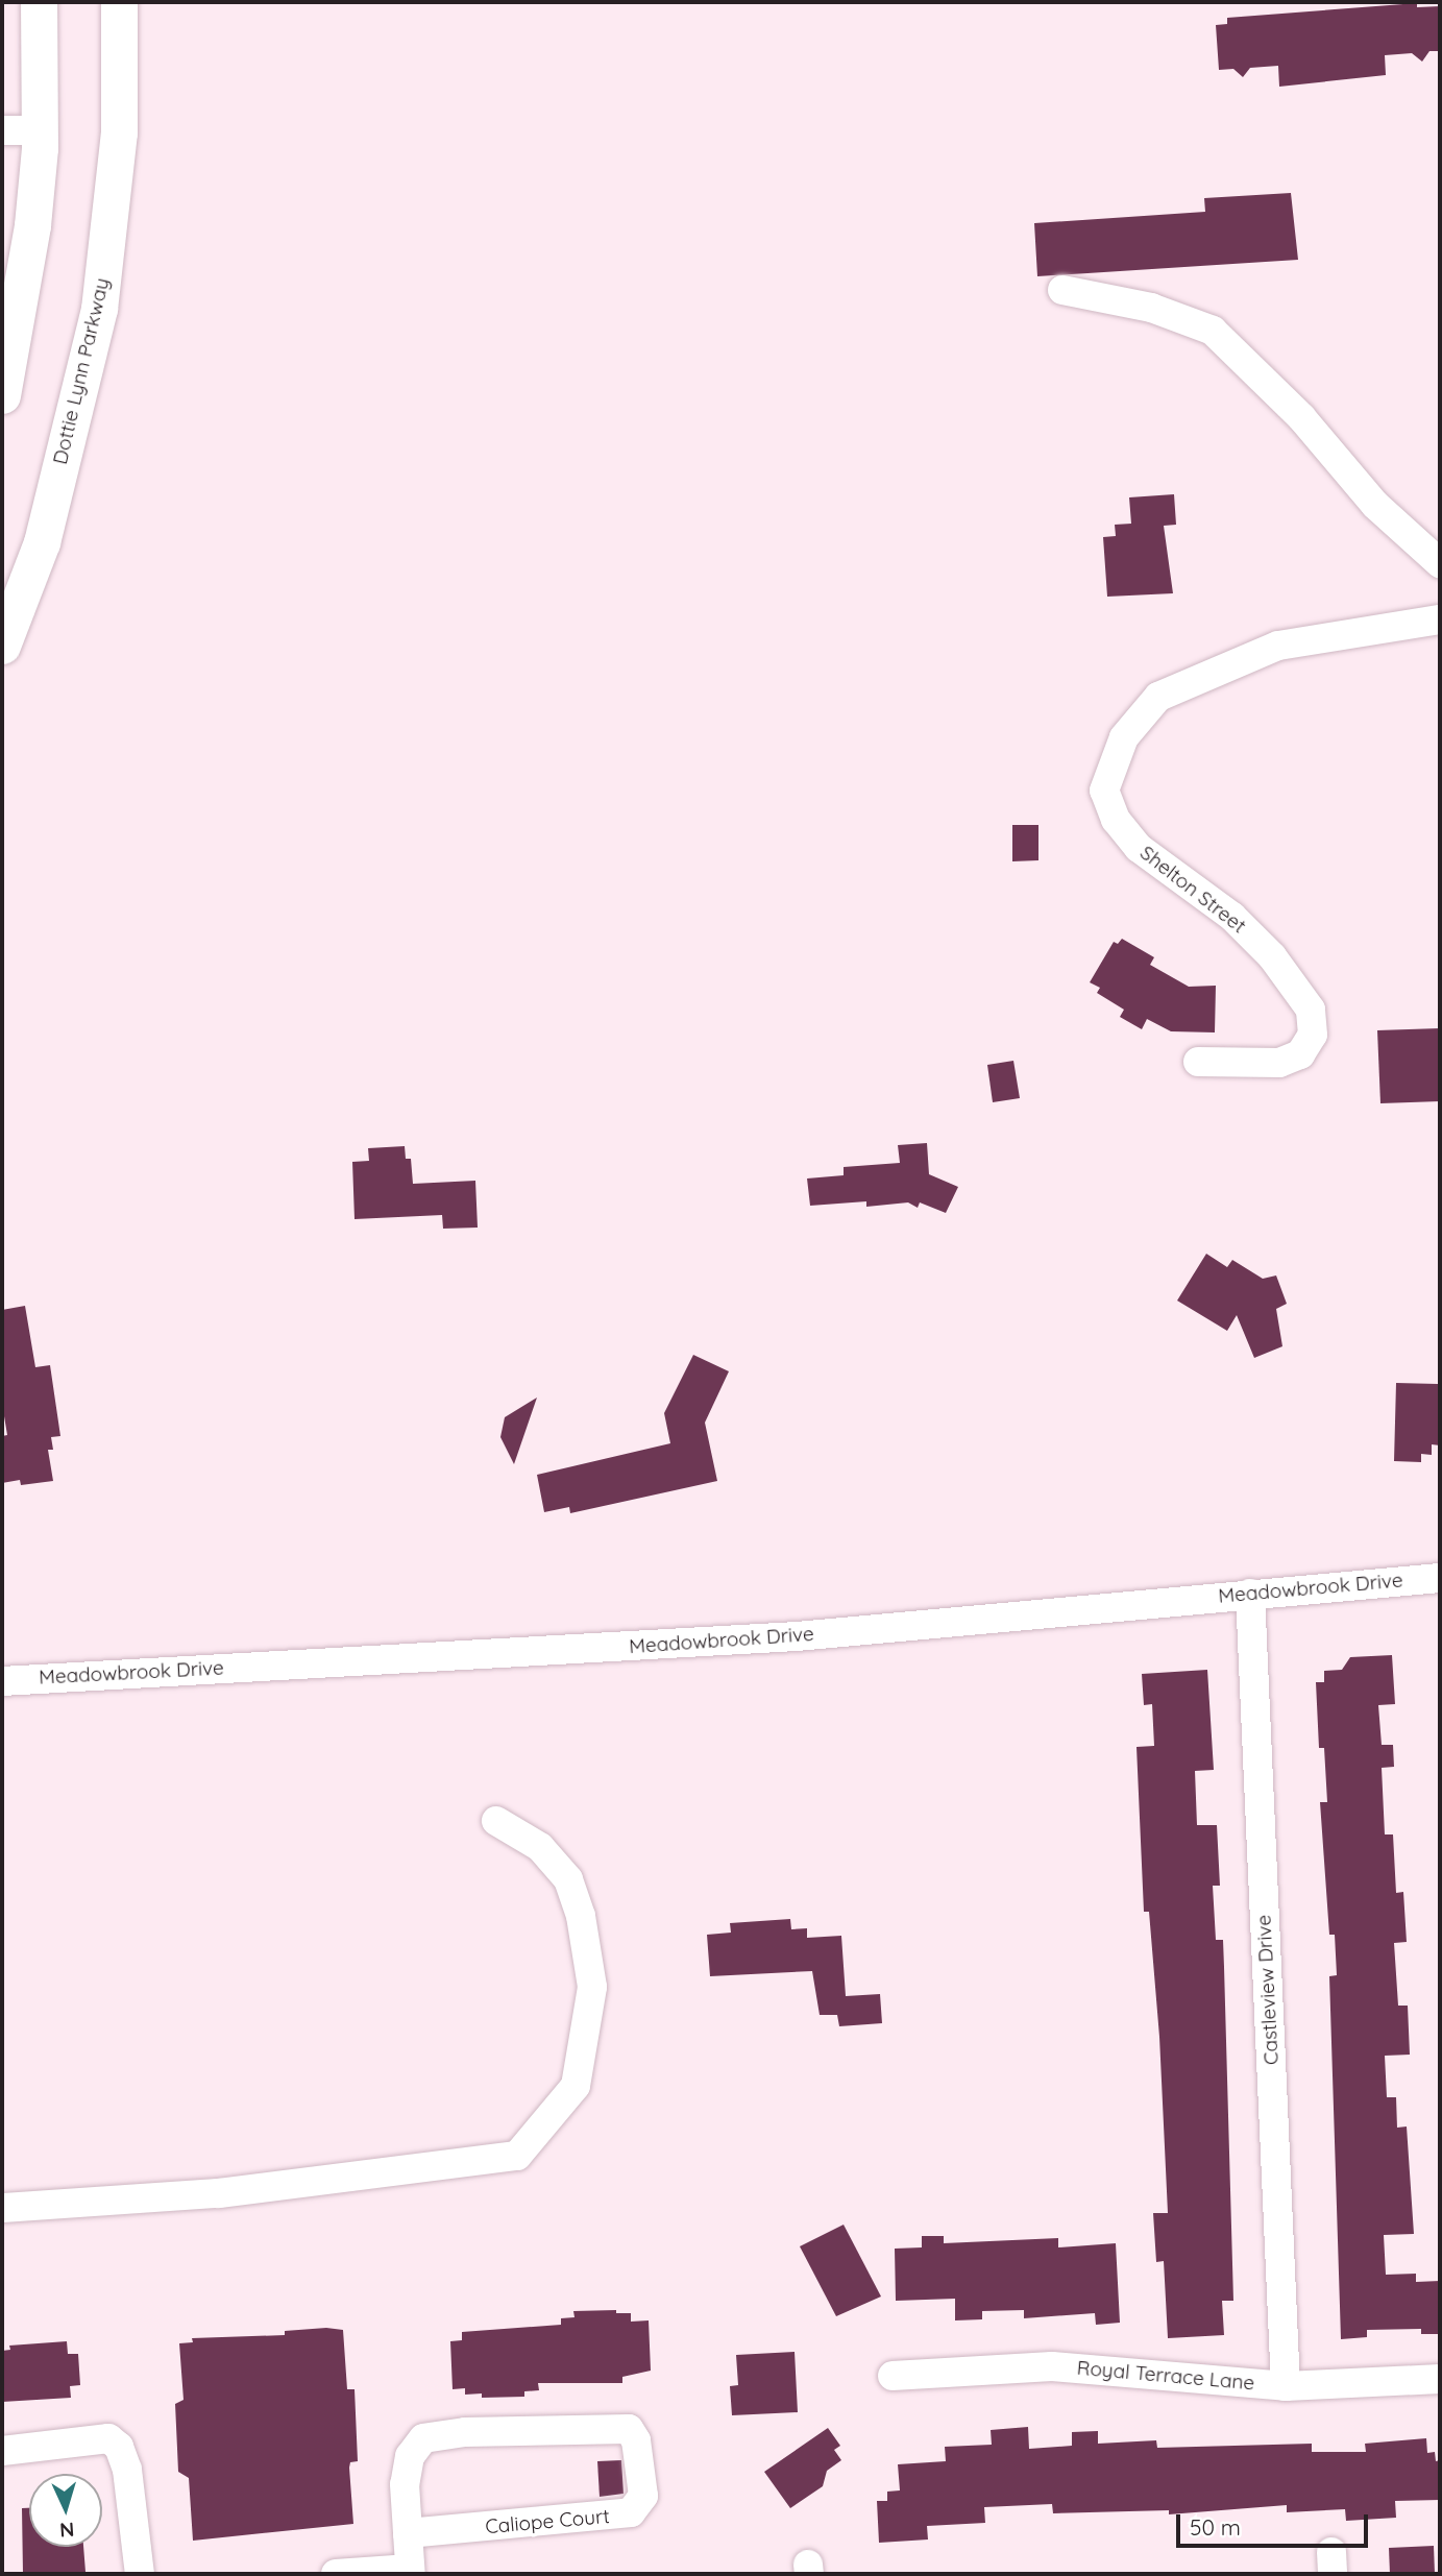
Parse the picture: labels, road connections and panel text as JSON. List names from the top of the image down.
{
  "streets": {
    "main road": ["Dottie Lynn Parkway"],
    "street": [
      "Shelton Street",
      "Meadowbrook Drive",
      "Castleview Drive",
      "Royal Terrace Lane",
      "Caliope Court"
    ]
  },
  "crossings": [
    ["Meadowbrook Drive", "Castleview Drive"],
    ["Castleview Drive", "Royal Terrace Lane"]
  ],
  "scale_bar": "50 m",
  "north": "bottom"
}
